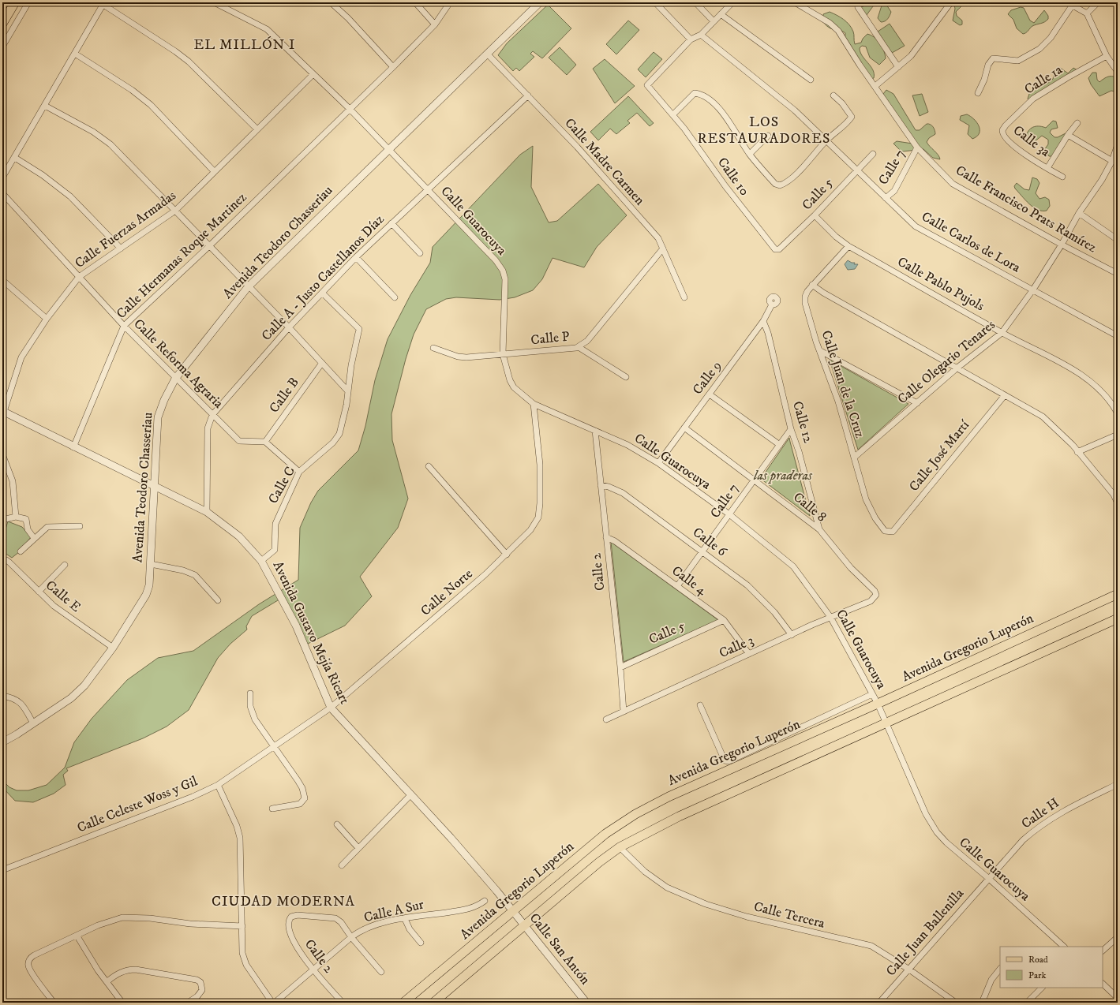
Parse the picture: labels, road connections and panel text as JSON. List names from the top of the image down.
{
  "streets": {
    "main road": ["Avenida Gregorio Luperón"],
    "street": [
      "Calle 1a",
      "Calle 3a",
      "Calle Madre Carmen",
      "Calle 7",
      "Calle 10",
      "Calle 5",
      "Calle Francisco Prats Ramírez",
      "Calle Guarocuya",
      "Calle Fuerzas Armadas",
      "Avenida Teodoro Chasseriau",
      "Calle Carlos de Lora",
      "Calle Hermanas Roque Martinez",
      "Calle A - Justo Castellanos Díaz",
      "Calle Pablo Pujols",
      "Calle P",
      "Calle Olegario Tenares",
      "Calle Reforma Agraria",
      "Calle 9",
      "Calle Juan de la Cruz",
      "Calle B",
      "Calle 12",
      "Calle José Martí",
      "Calle C",
      "Calle 8",
      "Calle 6",
      "Calle 2",
      "Calle 4",
      "Calle Norte",
      "Calle E",
      "Avenida Gustavo Mejía Ricart",
      "Calle 3",
      "Calle Celeste Woss y Gil",
      "Calle H",
      "Calle A Sur",
      "Calle Tercera",
      "Calle Juan Ballenilla",
      "Calle San Antón"
    ]
  },
  "crossings": [
    ["Calle 1a", "Calle 3a"],
    ["Calle 3a", "Calle Olegario Tenares"],
    ["Calle Madre Carmen", "Avenida Teodoro Chasseriau"],
    ["Calle Madre Carmen", "Calle A - Justo Castellanos Díaz"],
    ["Calle Madre Carmen", "Calle P"],
    ["Calle 7", "Calle Francisco Prats Ramírez"],
    ["Calle 7", "Calle Guarocuya"],
    ["Calle 7", "Calle Carlos de Lora"],
    ["Calle 7", "Calle 12"],
    ["Calle 7", "Calle 8"],
    ["Calle 7", "Calle 6"],
    ["Calle 7", "Calle 4"],
    ["Calle 10", "Calle 5"],
    ["Calle 5", "Calle Carlos de Lora"],
    ["Calle 5", "Calle Pablo Pujols"],
    ["Calle 5", "Calle 2"],
    ["Calle 5", "Calle 4"],
    ["Calle Francisco Prats Ramírez", "Calle Olegario Tenares"],
    ["Calle Guarocuya", "Calle Fuerzas Armadas"],
    ["Calle Guarocuya", "Avenida Teodoro Chasseriau"],
    ["Calle Guarocuya", "Calle Hermanas Roque Martinez"],
    ["Calle Guarocuya", "Calle A - Justo Castellanos Díaz"],
    ["Calle Guarocuya", "Calle P"],
    ["Calle Guarocuya", "Calle 9"],
    ["Calle Guarocuya", "Calle 2"],
    ["Calle Guarocuya", "Calle Norte"],
    ["Calle Guarocuya", "Calle 3"],
    ["Calle Guarocuya", "Avenida Gregorio Luperón"],
    ["Calle Guarocuya", "Calle H"],
    ["Calle Guarocuya", "Calle Juan Ballenilla"],
    ["Calle Fuerzas Armadas", "Calle Reforma Agraria"],
    ["Calle Fuerzas Armadas", "Avenida Gustavo Mejía Ricart"],
    ["Avenida Teodoro Chasseriau", "Calle Reforma Agraria"],
    ["Avenida Teodoro Chasseriau", "Calle E"],
    ["Avenida Teodoro Chasseriau", "Avenida Gustavo Mejía Ricart"],
    ["Calle Carlos de Lora", "Calle Olegario Tenares"],
    ["Calle Hermanas Roque Martinez", "Calle Reforma Agraria"],
    ["Calle Hermanas Roque Martinez", "Avenida Gustavo Mejía Ricart"],
    ["Calle A - Justo Castellanos Díaz", "Calle Reforma Agraria"],
    ["Calle A - Justo Castellanos Díaz", "Calle C"],
    ["Calle A - Justo Castellanos Díaz", "Avenida Gustavo Mejía Ricart"],
    ["Calle Pablo Pujols", "Calle Olegario Tenares"],
    ["Calle Pablo Pujols", "Calle Juan de la Cruz"],
    ["Calle Olegario Tenares", "Calle Juan de la Cruz"],
    ["Calle Reforma Agraria", "Calle B"],
    ["Calle 9", "Calle 12"],
    ["Calle 9", "Calle 8"],
    ["Calle Juan de la Cruz", "Calle José Martí"],
    ["Calle 12", "Calle 8"],
    ["Calle C", "Avenida Gustavo Mejía Ricart"],
    ["Calle 8", "Calle 3"],
    ["Calle 6", "Calle 2"],
    ["Calle 6", "Calle 3"],
    ["Calle 2", "Calle 4"],
    ["Calle 2", "Calle 3"],
    ["Calle 2", "Calle A Sur"],
    ["Calle 4", "Calle 3"],
    ["Calle Norte", "Avenida Gustavo Mejía Ricart"],
    ["Calle Norte", "Calle Celeste Woss y Gil"],
    ["Avenida Gustavo Mejía Ricart", "Avenida Gregorio Luperón"],
    ["Avenida Gustavo Mejía Ricart", "Calle San Antón"],
    ["Avenida Gregorio Luperón", "Calle San Antón"],
    ["Calle H", "Calle Juan Ballenilla"],
    ["Calle Tercera", "Calle Juan Ballenilla"]
  ],
  "districts": ["EL MILLÓN I", "LOS RESTAURADORES", "CIUDAD MODERNA"],
  "parks": ["las praderas"],
  "legend": ["Road", "Park"]
}
